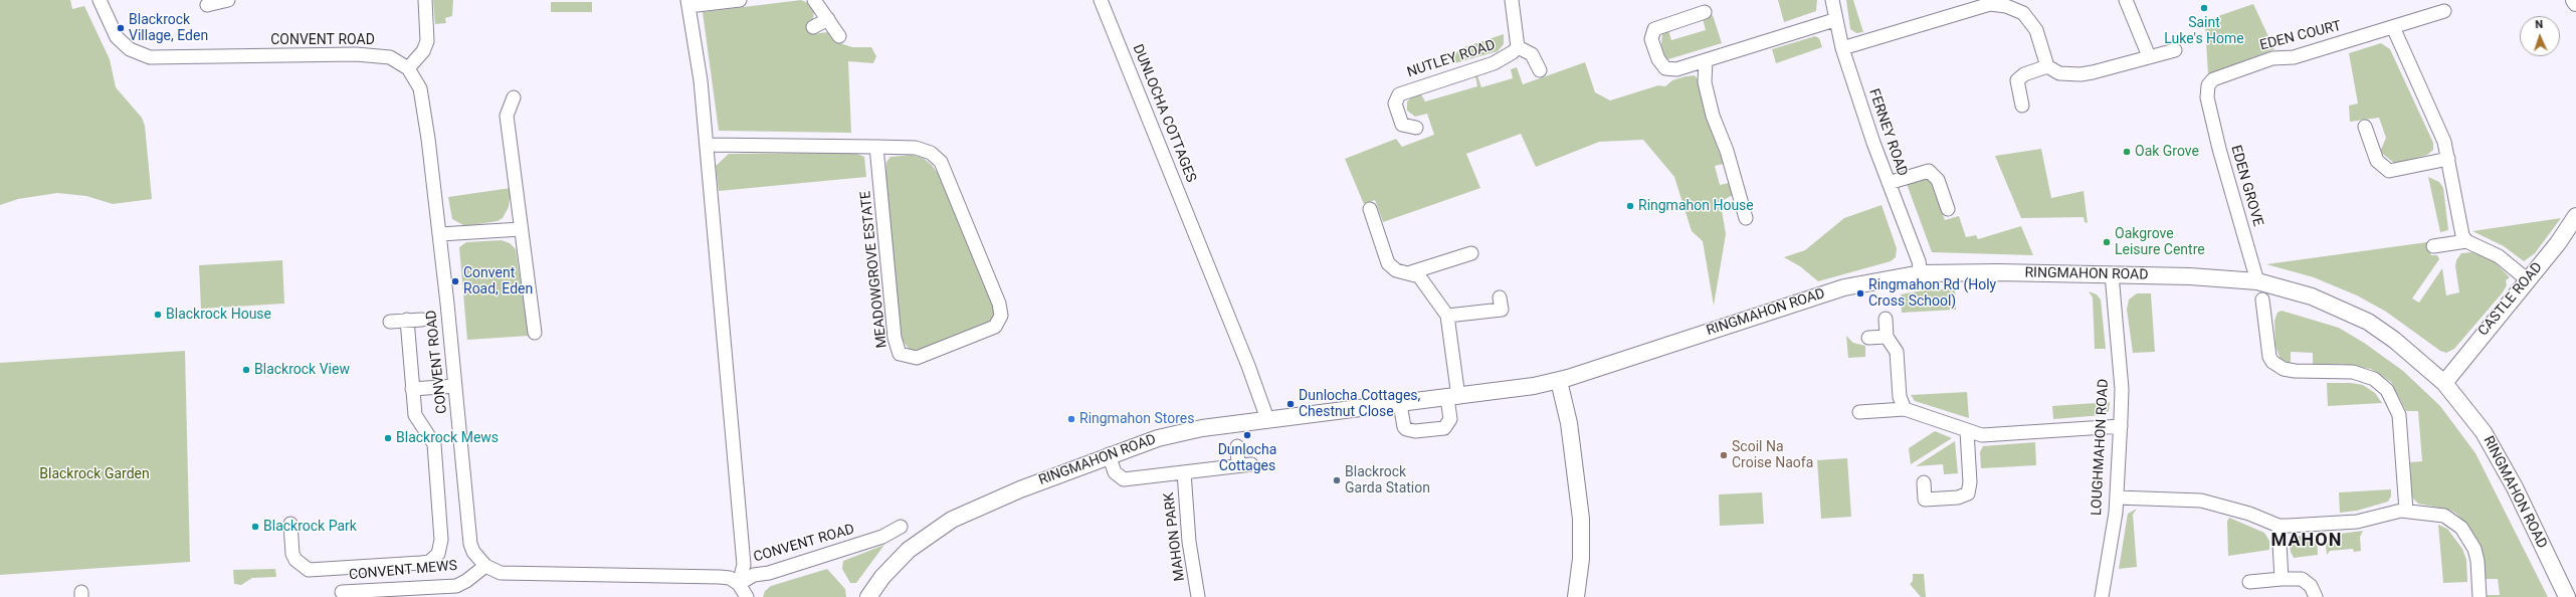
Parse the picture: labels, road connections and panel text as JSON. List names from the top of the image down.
{
  "streets": {
    "street": [
      "EDEN COURT",
      "CONVENT ROAD",
      "NUTLEY ROAD",
      "DUNLOCHA COTTAGES",
      "FERNEY ROAD",
      "EDEN GROVE",
      "MEADOWGROVE ESTATE",
      "RINGMAHON ROAD",
      "CASTLE ROAD",
      "LOUGHMAHON ROAD",
      "MAHON PARK",
      "CONVENT MEWS"
    ]
  },
  "crossings": [
    ["EDEN COURT", "EDEN GROVE"],
    ["CONVENT ROAD", "CONVENT MEWS"],
    ["DUNLOCHA COTTAGES", "RINGMAHON ROAD"],
    ["FERNEY ROAD", "RINGMAHON ROAD"],
    ["EDEN GROVE", "RINGMAHON ROAD"],
    ["RINGMAHON ROAD", "CASTLE ROAD"],
    ["RINGMAHON ROAD", "LOUGHMAHON ROAD"]
  ],
  "districts": ["MAHON"],
  "parks": ["Blackrock Garden"],
  "places": [
    "Saint Luke's Home",
    "Blackrock Village, Eden",
    "Oak Grove",
    "Ringmahon House",
    "Oakgrove Leisure Centre",
    "Convent Road, Eden",
    "Ringmahon Rd (Holy Cross School)",
    "Blackrock House",
    "Blackrock View",
    "Dunlocha Cottages, Chestnut Close",
    "Ringmahon Stores",
    "Dunlocha Cottages",
    "Blackrock Mews",
    "Scoil Na Croise Naofa",
    "Blackrock Garda Station",
    "Blackrock Park"
  ],
  "north": "top"
}
